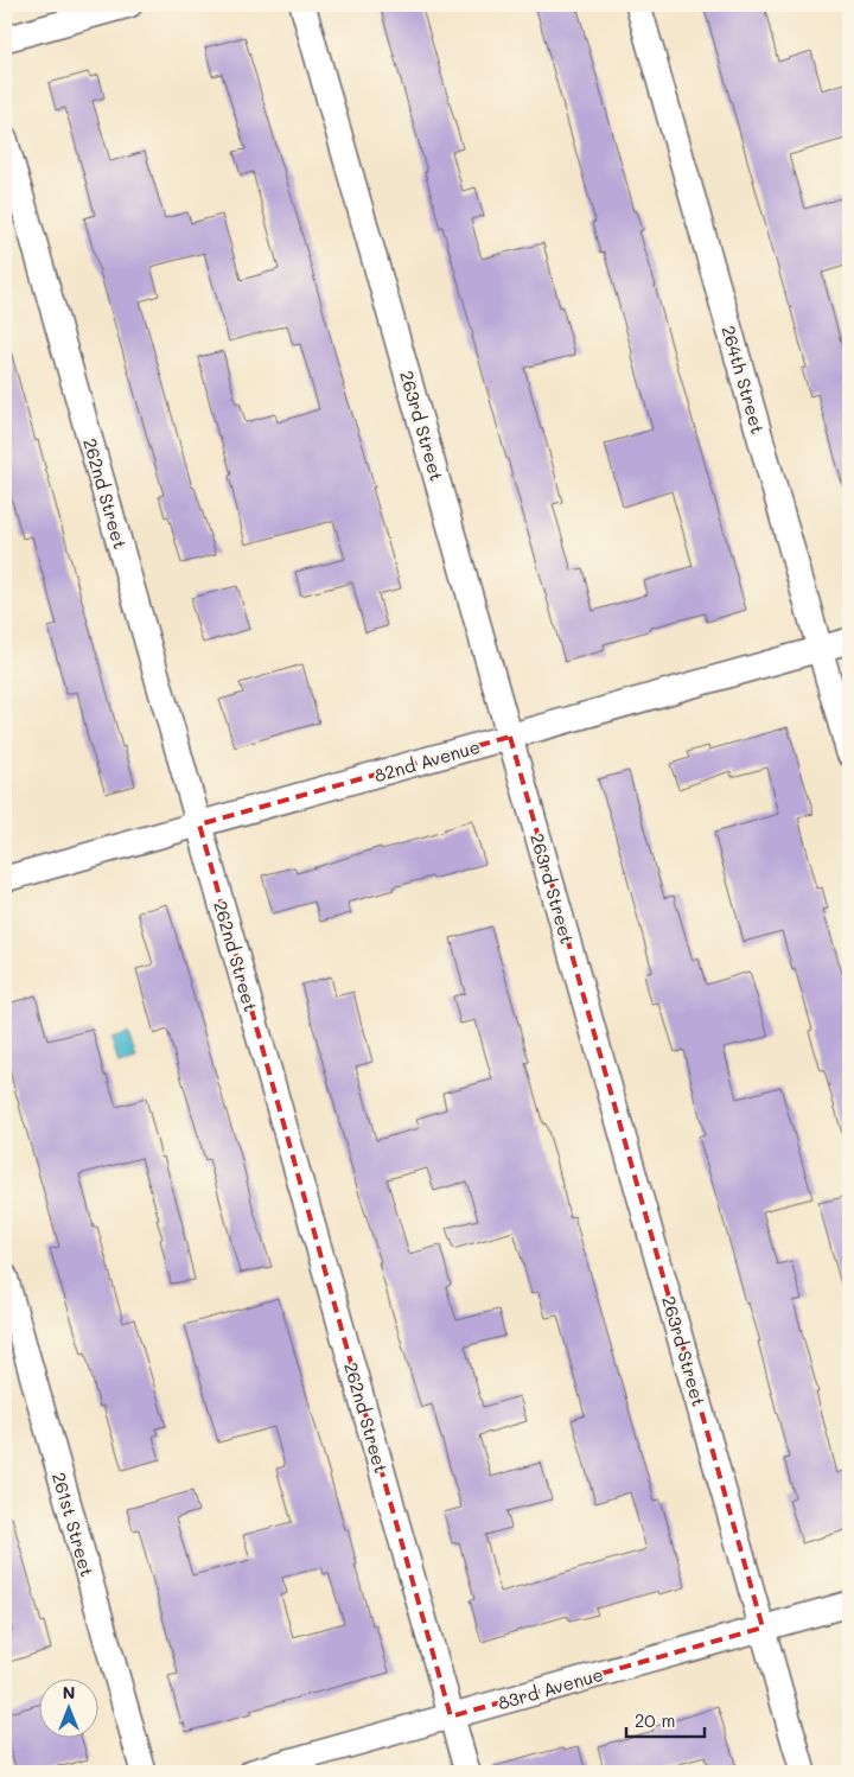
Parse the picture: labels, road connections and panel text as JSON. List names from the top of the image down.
{
  "streets": {
    "street": [
      "264th Street",
      "263rd Street",
      "262nd Street",
      "82nd Avenue",
      "261st Street",
      "83rd Avenue"
    ]
  },
  "crossings": [
    ["264th Street", "82nd Avenue"],
    ["263rd Street", "82nd Avenue"],
    ["263rd Street", "83rd Avenue"],
    ["262nd Street", "82nd Avenue"],
    ["262nd Street", "83rd Avenue"]
  ],
  "scale_bar": "20 m",
  "north": "top"
}
